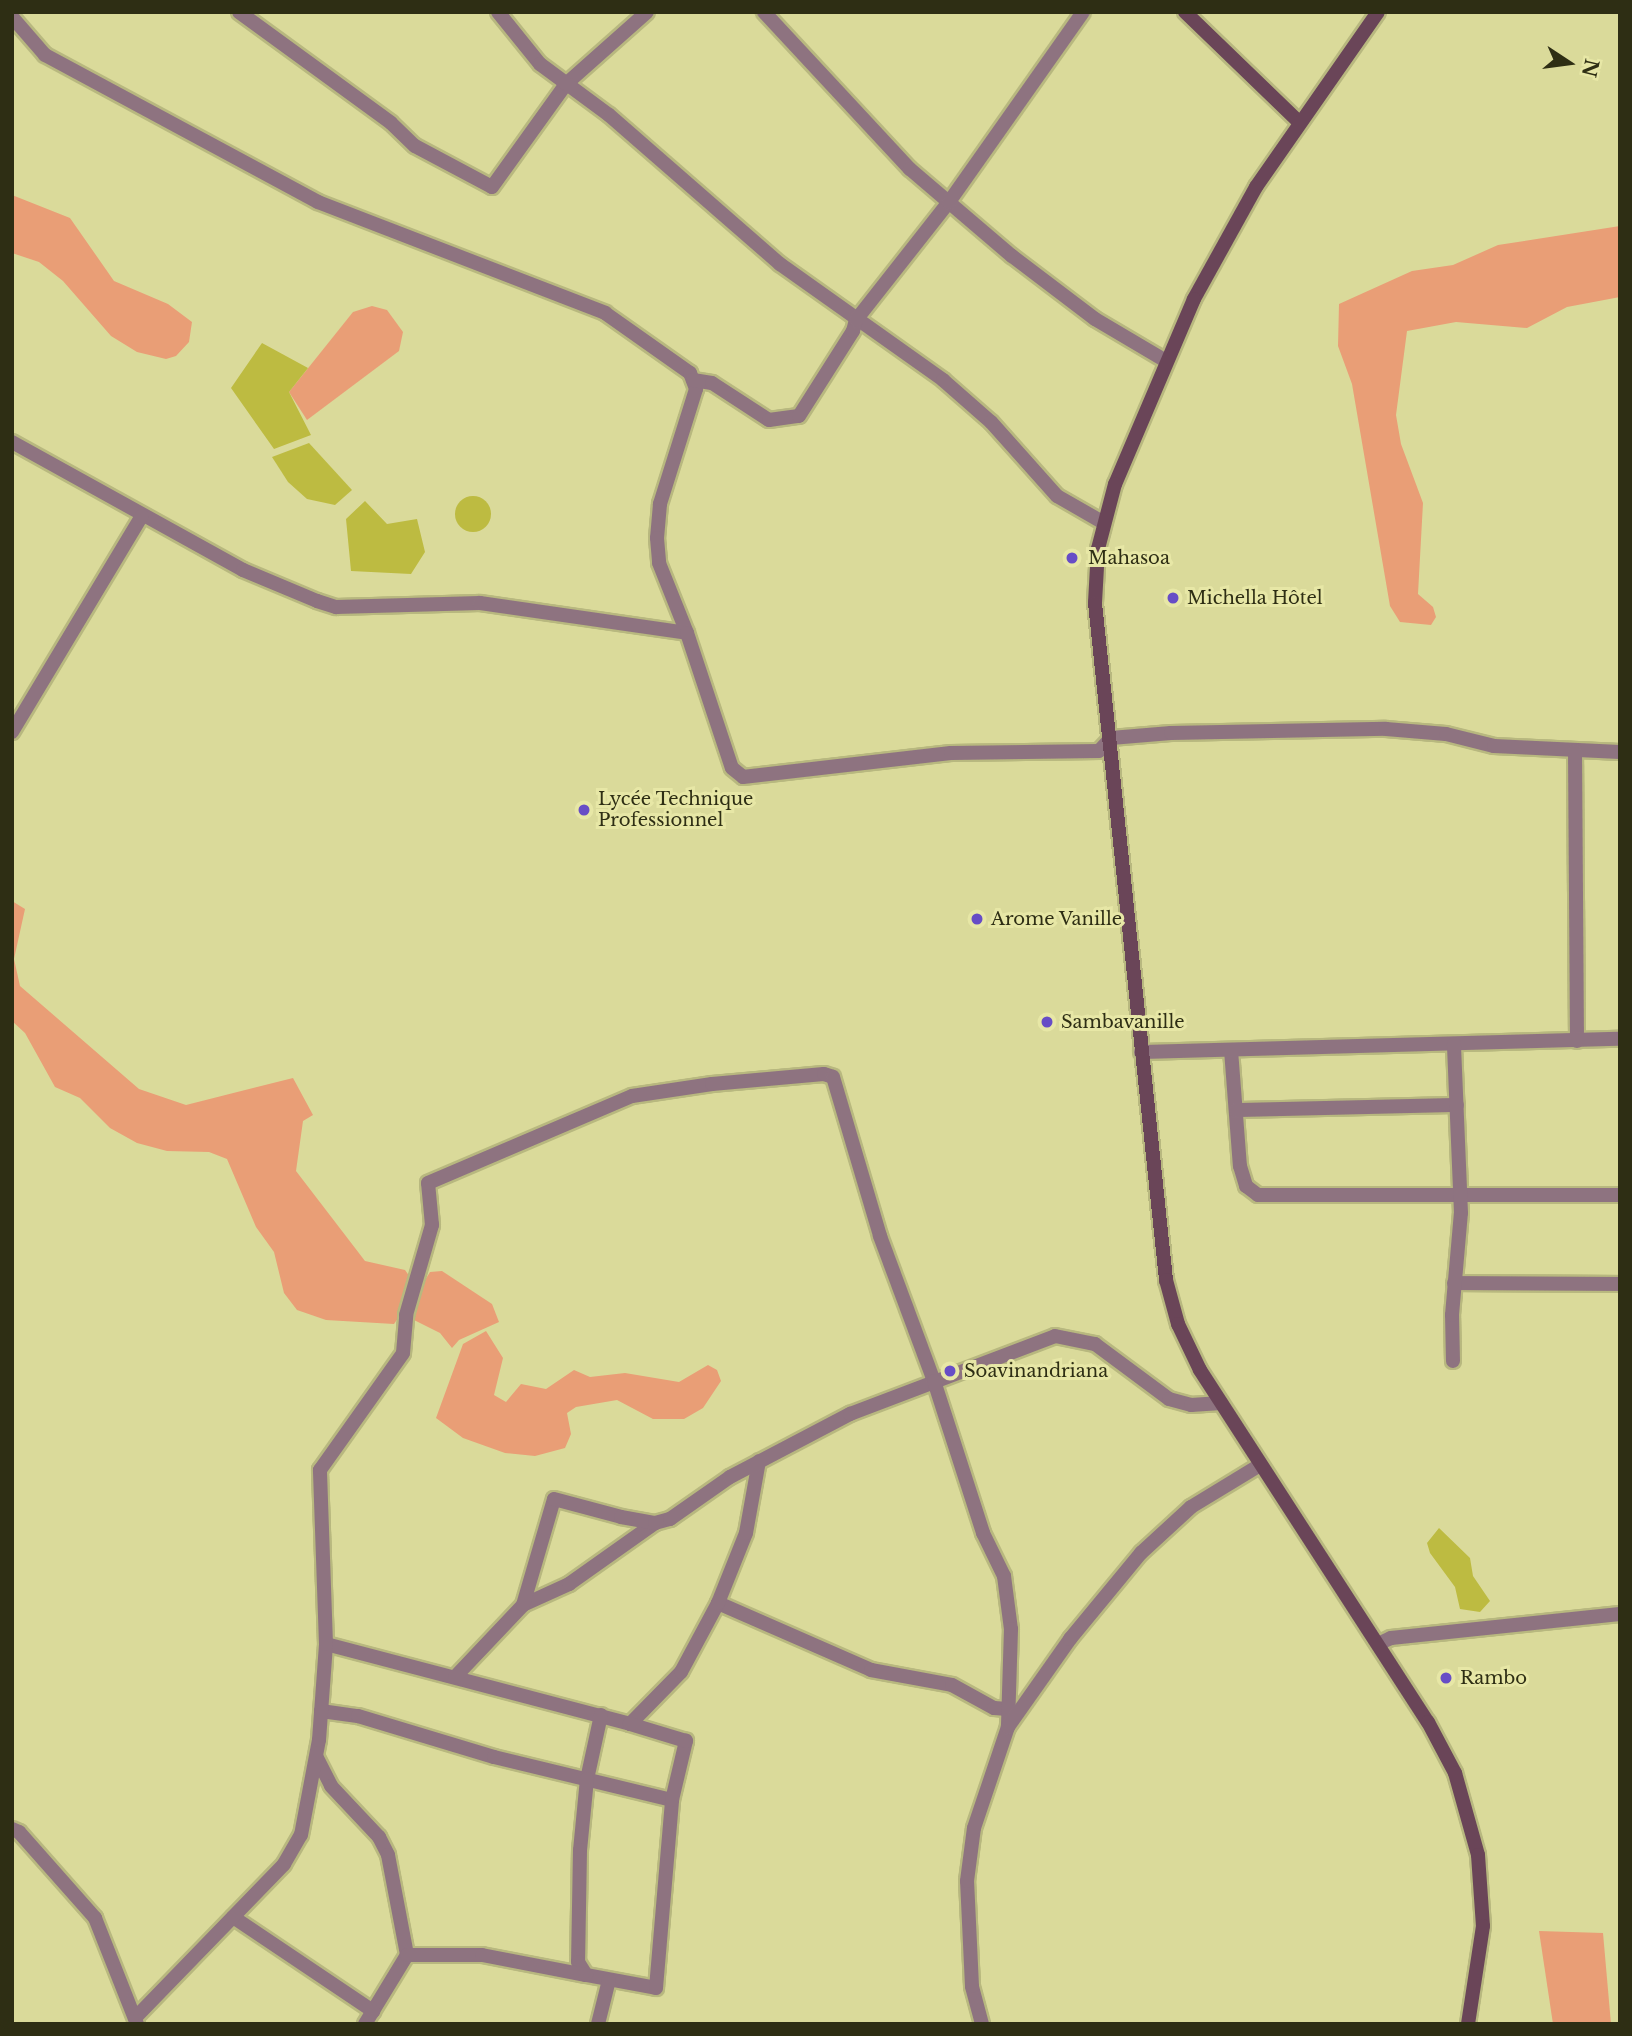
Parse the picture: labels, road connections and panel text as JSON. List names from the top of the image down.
{
  "places": [
    "Mahasoa",
    "Michella Hôtel",
    "Lycée Technique Professionnel",
    "Arome Vanille",
    "Sambavanille",
    "Soavinandriana",
    "Rambo"
  ],
  "north": "right"
}
